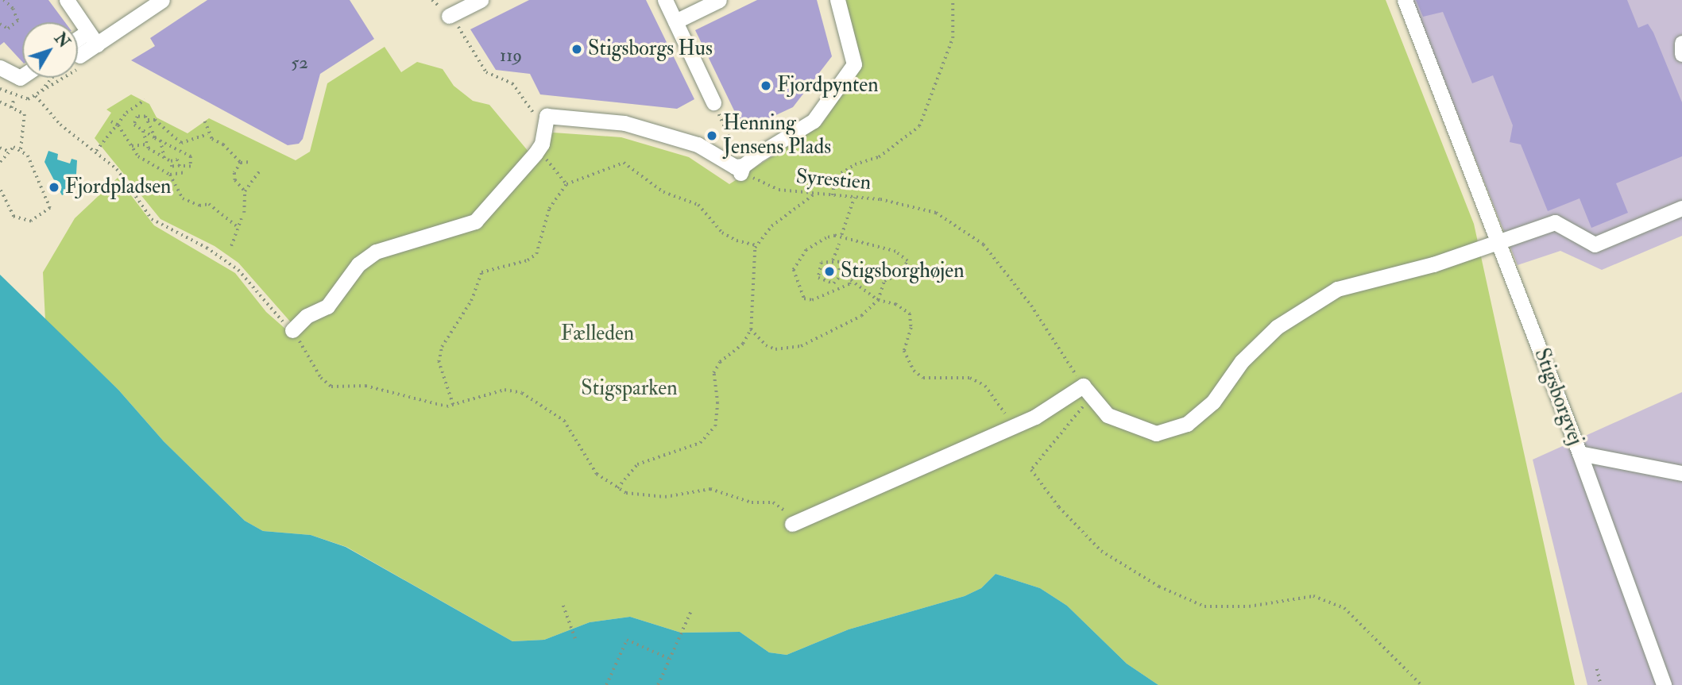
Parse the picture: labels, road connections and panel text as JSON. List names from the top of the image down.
{
  "streets": {
    "street": ["Stigsborgvej"],
    "path": ["Syrestien"]
  },
  "parks": ["Fælleden", "Stigsparken"],
  "places": [
    "Stigsborgs Hus",
    "Fjordpynten",
    "Henning Jensens Plads",
    "Fjordpladsen",
    "Stigsborghøjen"
  ],
  "house_numbers": ["119", "52"],
  "north": "top right"
}
